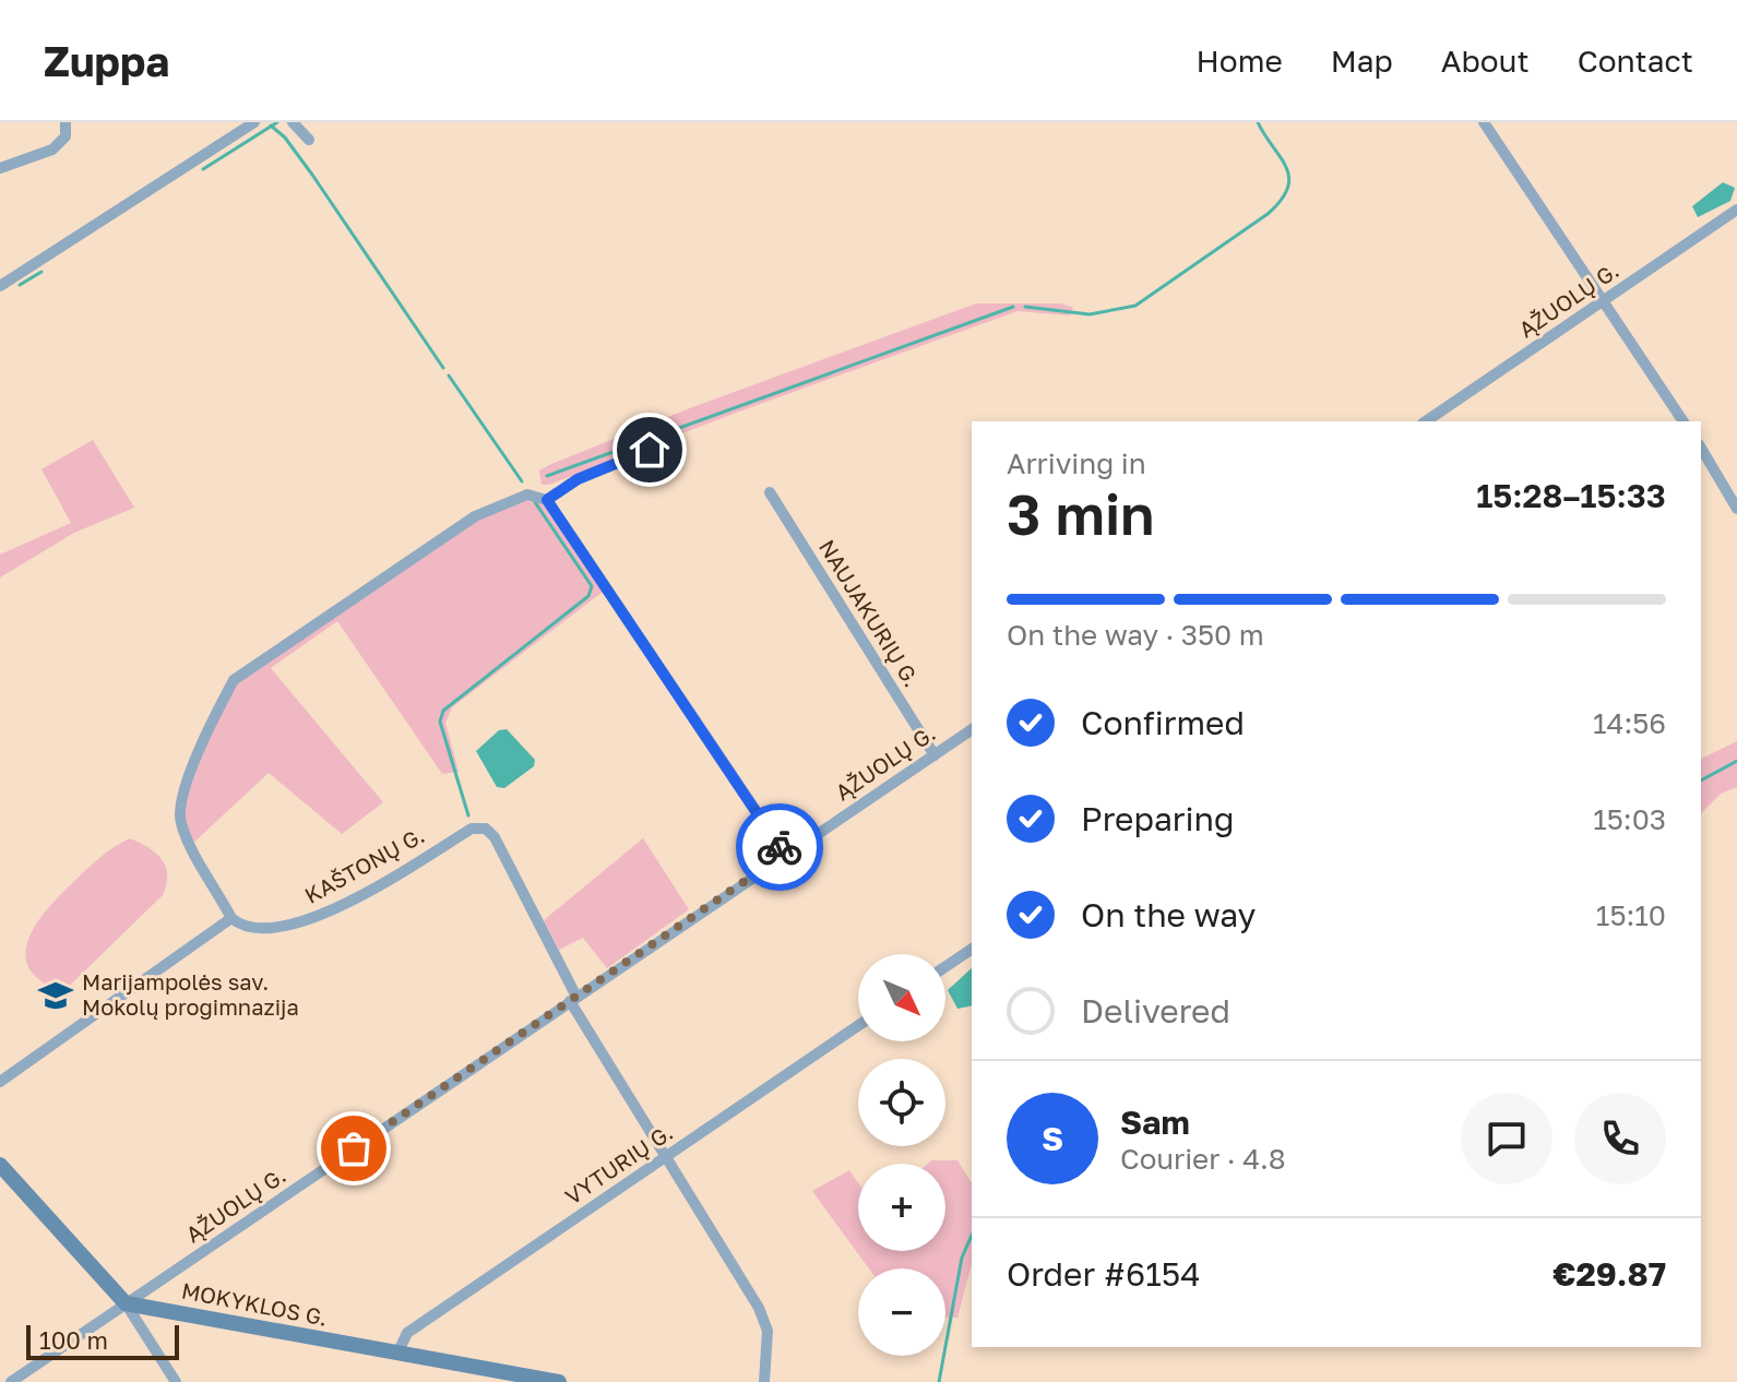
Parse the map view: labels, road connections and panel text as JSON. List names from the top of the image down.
{
  "streets": {
    "main road": ["MOKYKLOS G."],
    "street": [
      "ĄŽUOLŲ G.",
      "NAUJAKURIŲ G.",
      "KAŠTONŲ G.",
      "VYTURIŲ G."
    ]
  },
  "crossings": [
    ["ĄŽUOLŲ G.", "NAUJAKURIŲ G."],
    ["ĄŽUOLŲ G.", "KAŠTONŲ G."],
    ["ĄŽUOLŲ G.", "MOKYKLOS G."],
    ["VYTURIŲ G.", "MOKYKLOS G."]
  ],
  "places": {
    "school or university": ["Marijampolės sav. Mokolų progimnazija"]
  },
  "scale_bar": "100 m",
  "north": "bottom right",
  "page": {
    "header": "Zuppa",
    "nav": [
      "Home",
      "Map",
      "About",
      "Contact"
    ],
    "heading": ["3 min", "Arriving in", "15:28–15:33"],
    "panel": [
      "Sam",
      "Courier · 4.8",
      "Order #6154",
      "€29.87"
    ],
    "bar": "On the way · 350 m",
    "list": [
      ["Confirmed", "14:56"],
      ["Preparing", "15:03"],
      ["On the way", "15:10"],
      "Delivered"
    ],
    "map_buttons": ["+", "−"],
    "round": "S",
    "scale": "100 m"
  }
}
